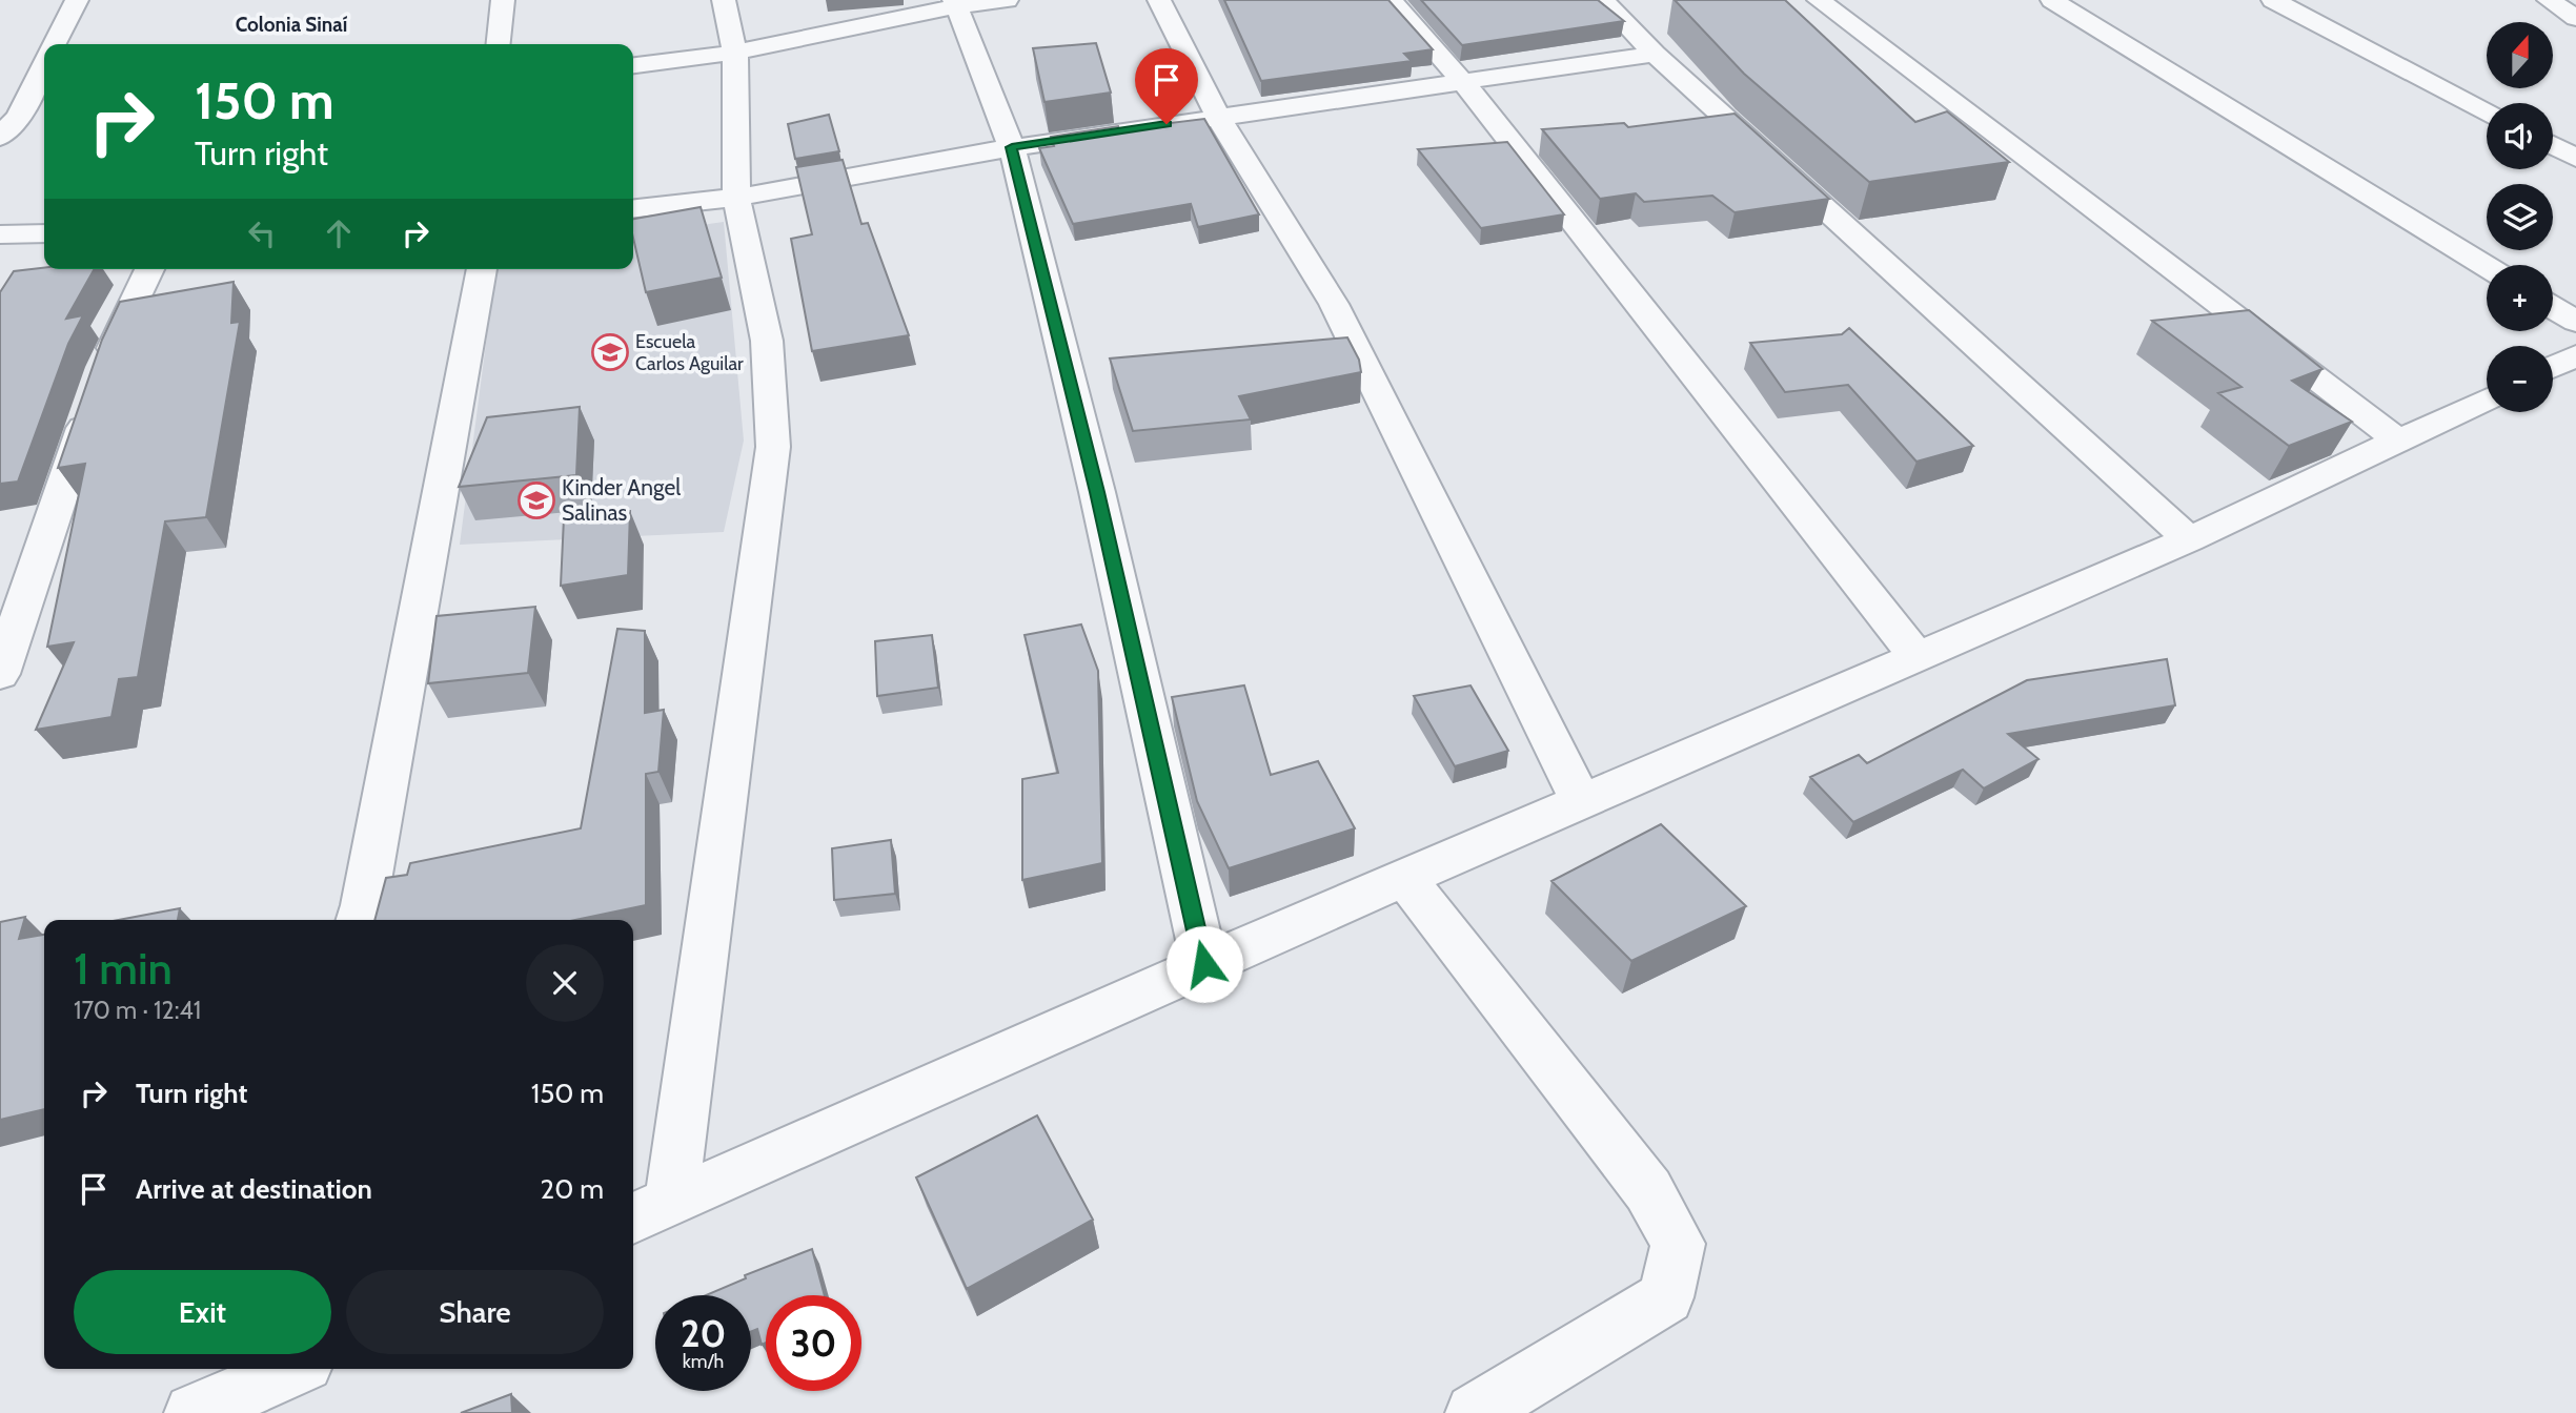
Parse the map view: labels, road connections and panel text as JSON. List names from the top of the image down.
{
  "districts": ["Colonia Sinaí"],
  "places": {
    "school or university": ["Escuela Carlos Aguilar", "Kinder Angel Salinas"]
  },
  "north": "top",
  "page": {
    "map_buttons": ["+", "−"],
    "turn": ["150 m", "Turn right"],
    "heading": ["1 min", "170 m · 12:41"],
    "list": [
      {
        "name": "Turn right",
        "value": "150 m"
      },
      {
        "name": "Arrive at destination",
        "value": "20 m"
      }
    ],
    "buttons": ["Exit", "Share"],
    "speed": "20 km/h",
    "limit": "30"
  }
}
